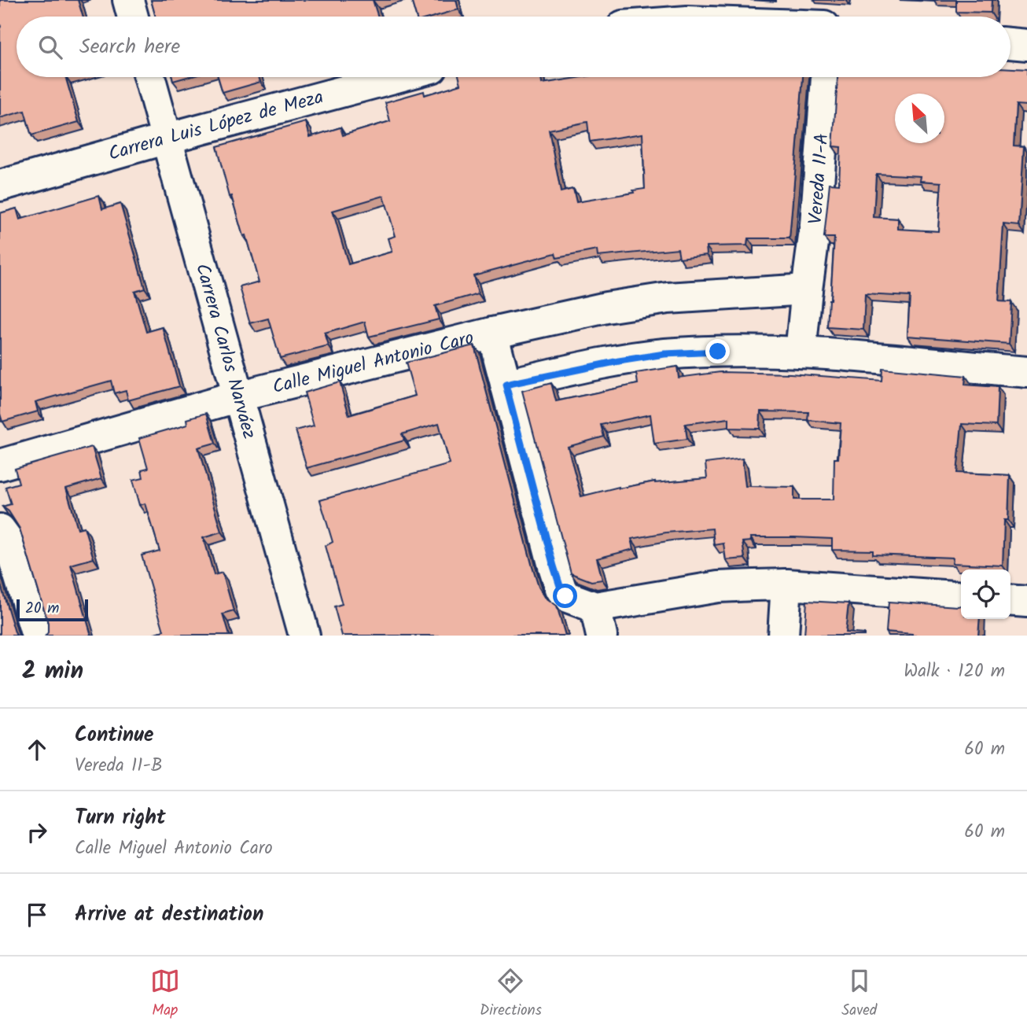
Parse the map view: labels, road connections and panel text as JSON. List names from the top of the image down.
{
  "streets": {
    "street": [
      "Carrera Luis López de Meza",
      "Vereda 11-A",
      "Carrera Carlos Narváez",
      "Calle Miguel Antonio Caro"
    ]
  },
  "crossings": [
    ["Carrera Luis López de Meza", "Carrera Carlos Narváez"],
    ["Vereda 11-A", "Calle Miguel Antonio Caro"],
    ["Carrera Carlos Narváez", "Calle Miguel Antonio Caro"]
  ],
  "scale_bar": "20 m",
  "north": "top left",
  "page": {
    "search": "Search here",
    "scale": "20 m",
    "heading": ["2 min", "Walk · 120 m"],
    "list": [
      ["Continue", "Vereda 11-B", "60 m"],
      ["Turn right", "Calle Miguel Antonio Caro", "60 m"],
      "Arrive at destination"
    ],
    "nav": ["Map", "Directions", "Saved"]
  }
}
